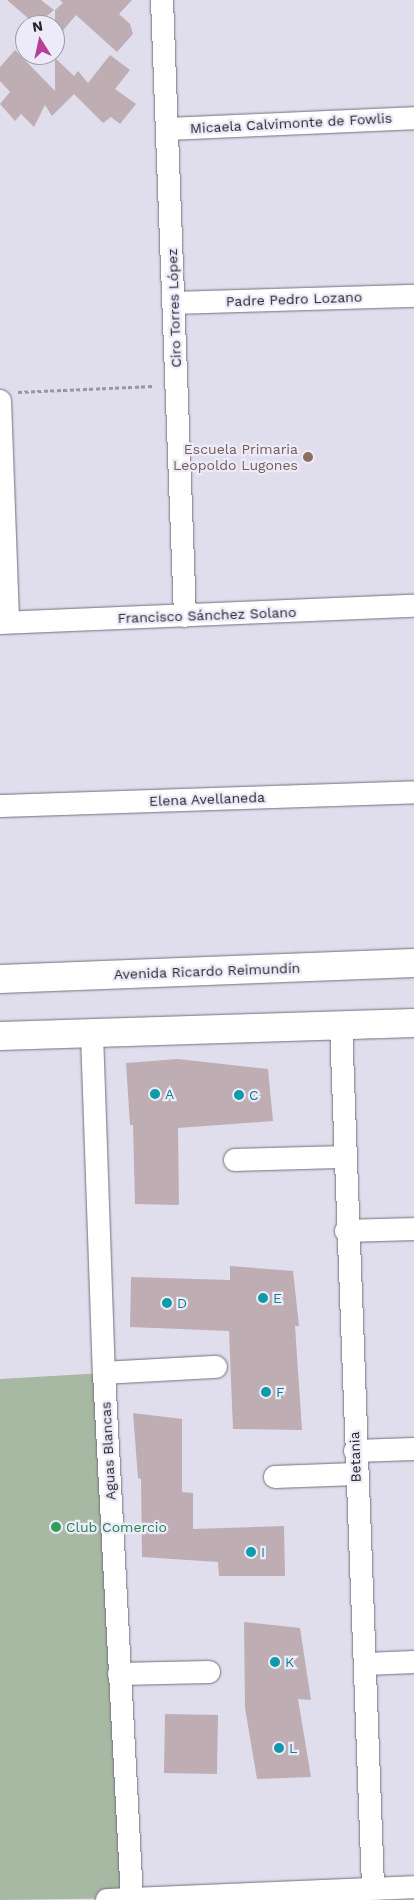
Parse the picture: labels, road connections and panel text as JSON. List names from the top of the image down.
{
  "streets": {
    "street": [
      "Micaela Calvimonte de Fowlis",
      "Padre Pedro Lozano",
      "Ciro Torres López",
      "Francisco Sánchez Solano",
      "Elena Avellaneda",
      "Avenida Ricardo Reimundín",
      "Aguas Blancas",
      "Betania"
    ]
  },
  "crossings": [
    ["Micaela Calvimonte de Fowlis", "Ciro Torres López"],
    ["Padre Pedro Lozano", "Ciro Torres López"],
    ["Ciro Torres López", "Francisco Sánchez Solano"]
  ],
  "places": [
    "Escuela Primaria Leopoldo Lugones",
    "A",
    "C",
    "E",
    "D",
    "F",
    "Club Comercio",
    "I",
    "K",
    "L"
  ],
  "north": "top"
}
